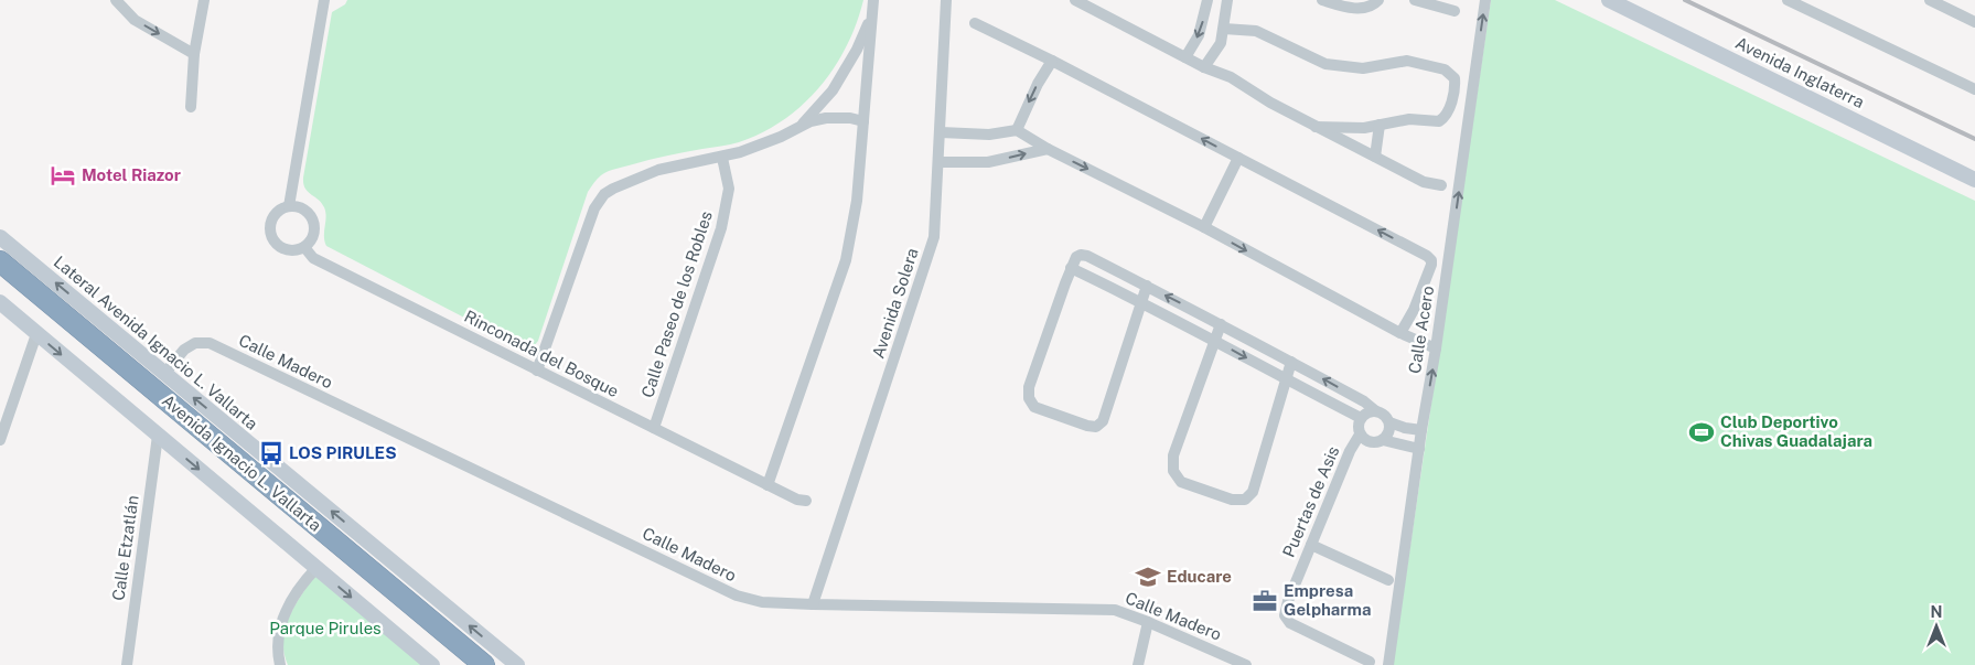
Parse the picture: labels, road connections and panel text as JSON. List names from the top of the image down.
{
  "streets": {
    "highway": ["Avenida Ignacio L. Vallarta"],
    "street": [
      "Avenida Inglaterra",
      "Avenida Solera",
      "Calle Paseo de los Robles",
      "Calle Acero",
      "Lateral Avenida Ignacio L. Vallarta",
      "Rinconada del Bosque",
      "Calle Madero",
      "Puertas de Asis",
      "Calle Etzatlán"
    ]
  },
  "crossings": [
    ["Avenida Solera", "Calle Madero"],
    ["Calle Paseo de los Robles", "Rinconada del Bosque"],
    ["Lateral Avenida Ignacio L. Vallarta", "Calle Madero"]
  ],
  "one_way": ["Calle Acero"],
  "parks": ["Parque Pirules"],
  "places": {
    "hotel": ["Motel Riazor"],
    "sports": ["Club Deportivo Chivas Guadalajara"],
    "bus stop": ["LOS PIRULES"],
    "school or university": ["Educare"],
    "office": ["Empresa Gelpharma"]
  },
  "north": "top"
}
